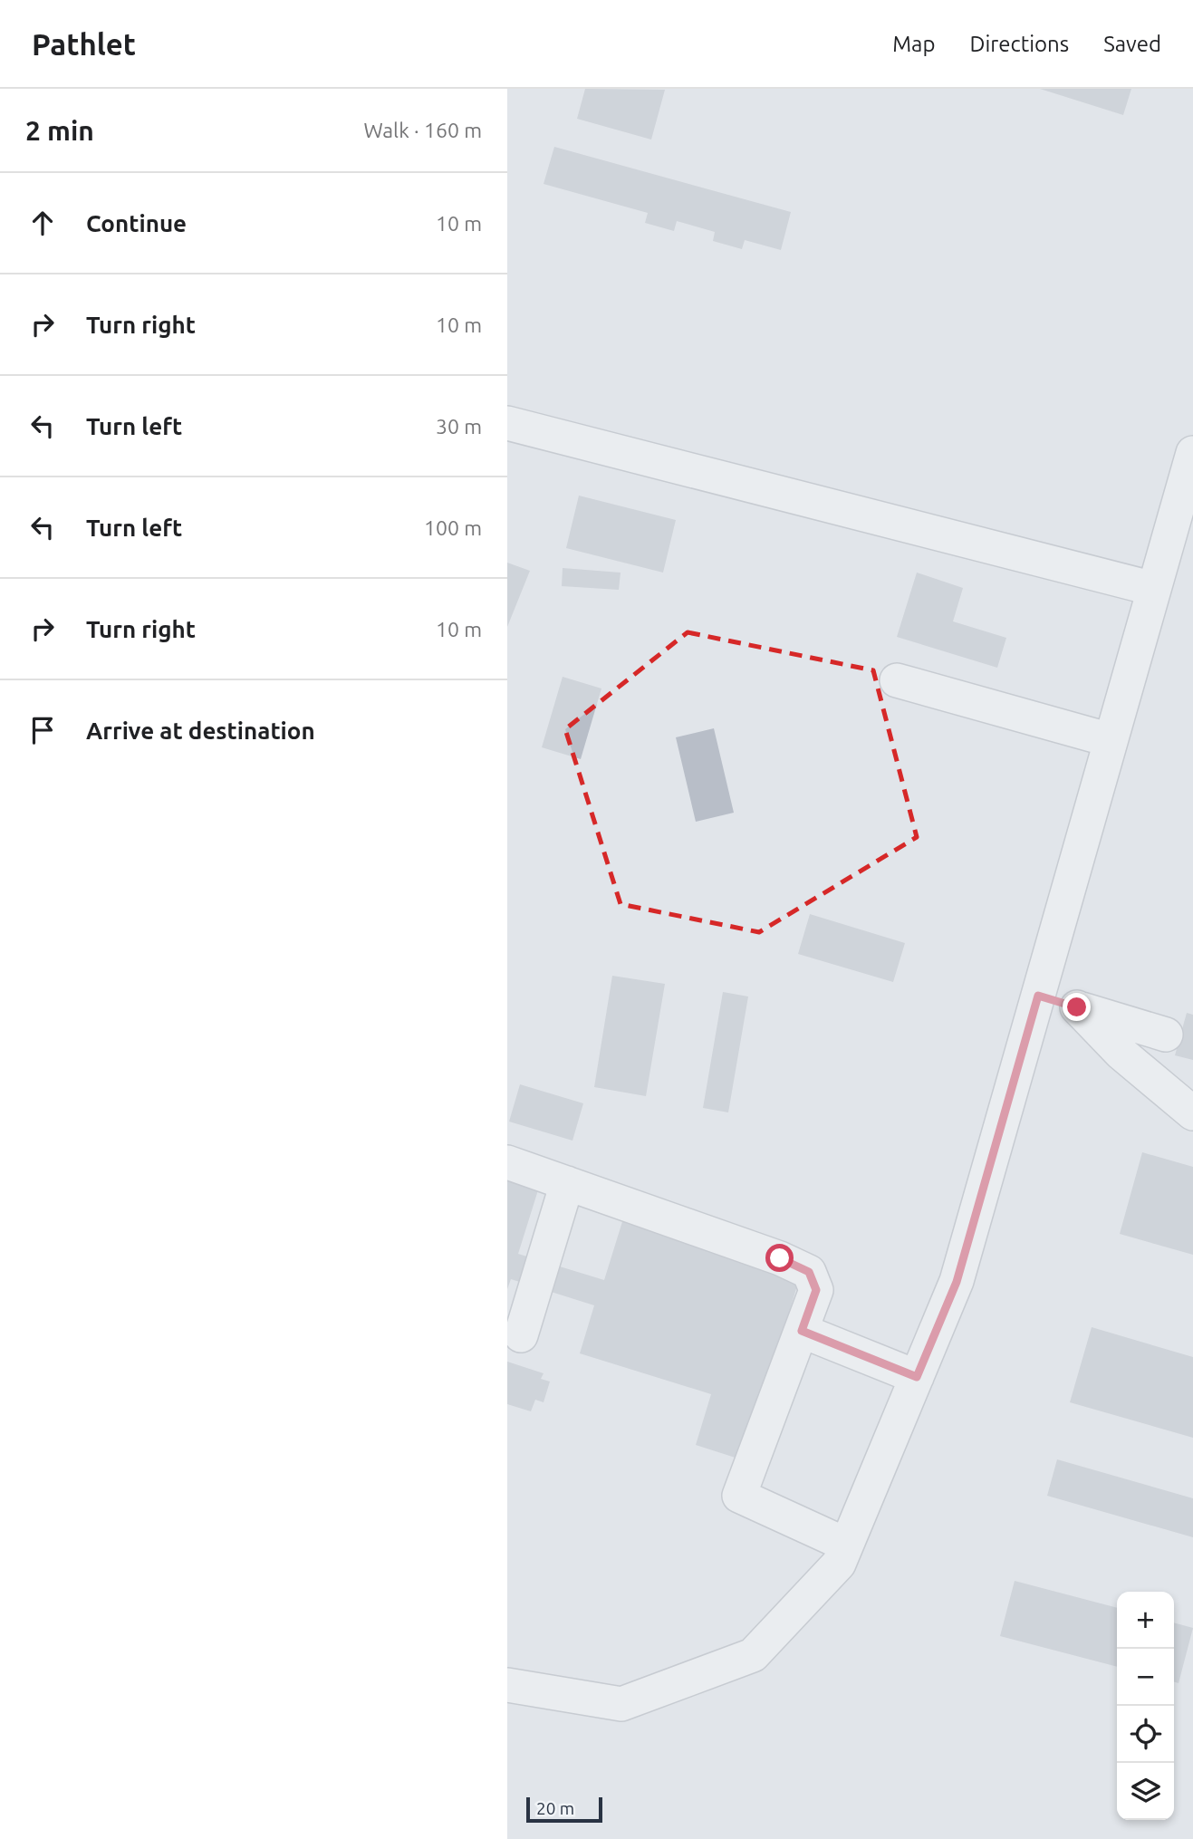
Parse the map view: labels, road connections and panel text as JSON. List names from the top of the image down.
{
  "scale_bar": "20 m",
  "page": {
    "header": "Pathlet",
    "nav": ["Map", "Directions", "Saved"],
    "heading": ["2 min", "Walk · 160 m"],
    "list": [
      ["Continue", "10 m"],
      ["Turn right", "10 m"],
      ["Turn left", "30 m"],
      ["Turn left", "100 m"],
      ["Turn right", "10 m"],
      "Arrive at destination"
    ],
    "map_buttons": ["+", "−"],
    "scale": "20 m"
  }
}
